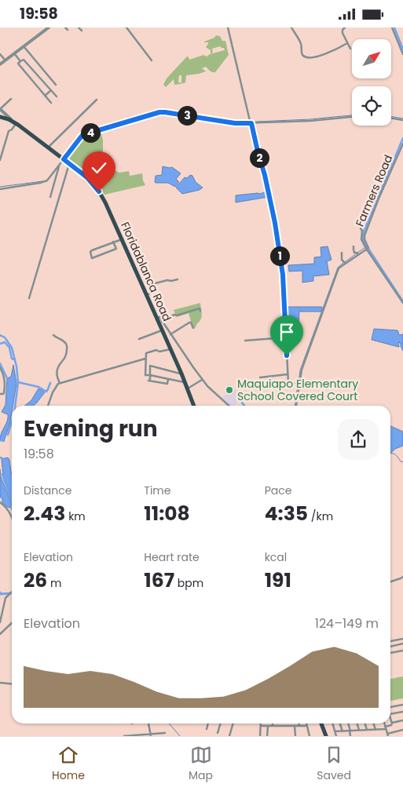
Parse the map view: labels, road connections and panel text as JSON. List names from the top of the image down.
{
  "streets": {
    "main road": ["Floridablanca Road"],
    "street": ["Farmers Road"]
  },
  "places": ["Maquiapo Elementary School Covered Court"],
  "north": "top right",
  "page": {
    "status": "19:58",
    "pins": [
      "3",
      "4",
      "2",
      "1"
    ],
    "heading": ["Evening run", "19:58"],
    "stats": [
      ["Distance", "2.43 km"],
      ["Time", "11:08"],
      ["Pace", "4:35 /km"],
      ["Elevation", "26 m"],
      ["Heart rate", "167 bpm"],
      ["kcal", "191"]
    ],
    "chart": ["Elevation", "124–149 m"],
    "tabs": ["Home", "Map", "Saved"]
  }
}
